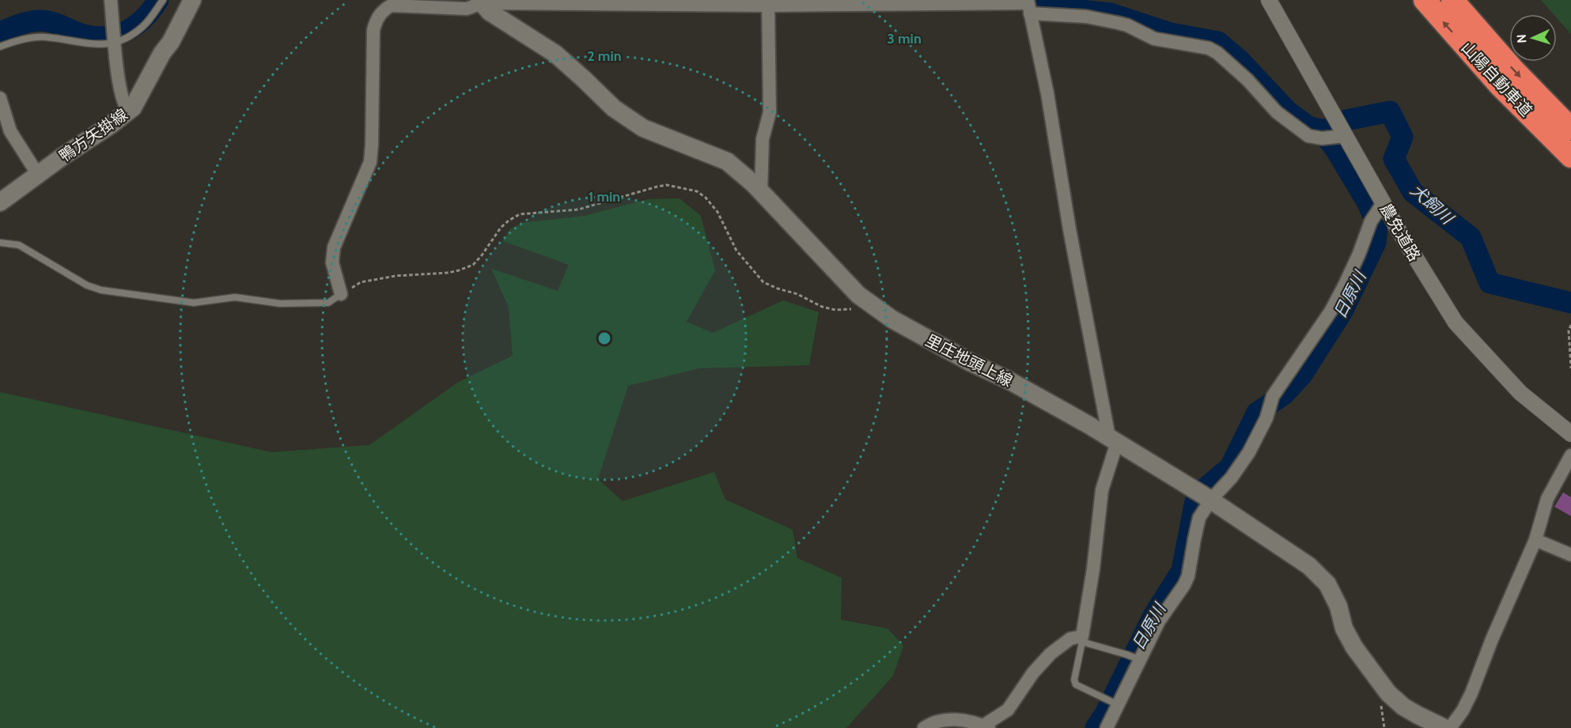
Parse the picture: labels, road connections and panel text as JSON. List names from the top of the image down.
{
  "streets": {
    "highway": ["山陽自動車道"],
    "main road": ["鴨方矢掛線", "里庄地頭上線"],
    "street": ["農免道路"]
  },
  "water": ["犬飼川", "日原川"],
  "north": "left",
  "rings": ["3 min", "2 min", "1 min"]
}
